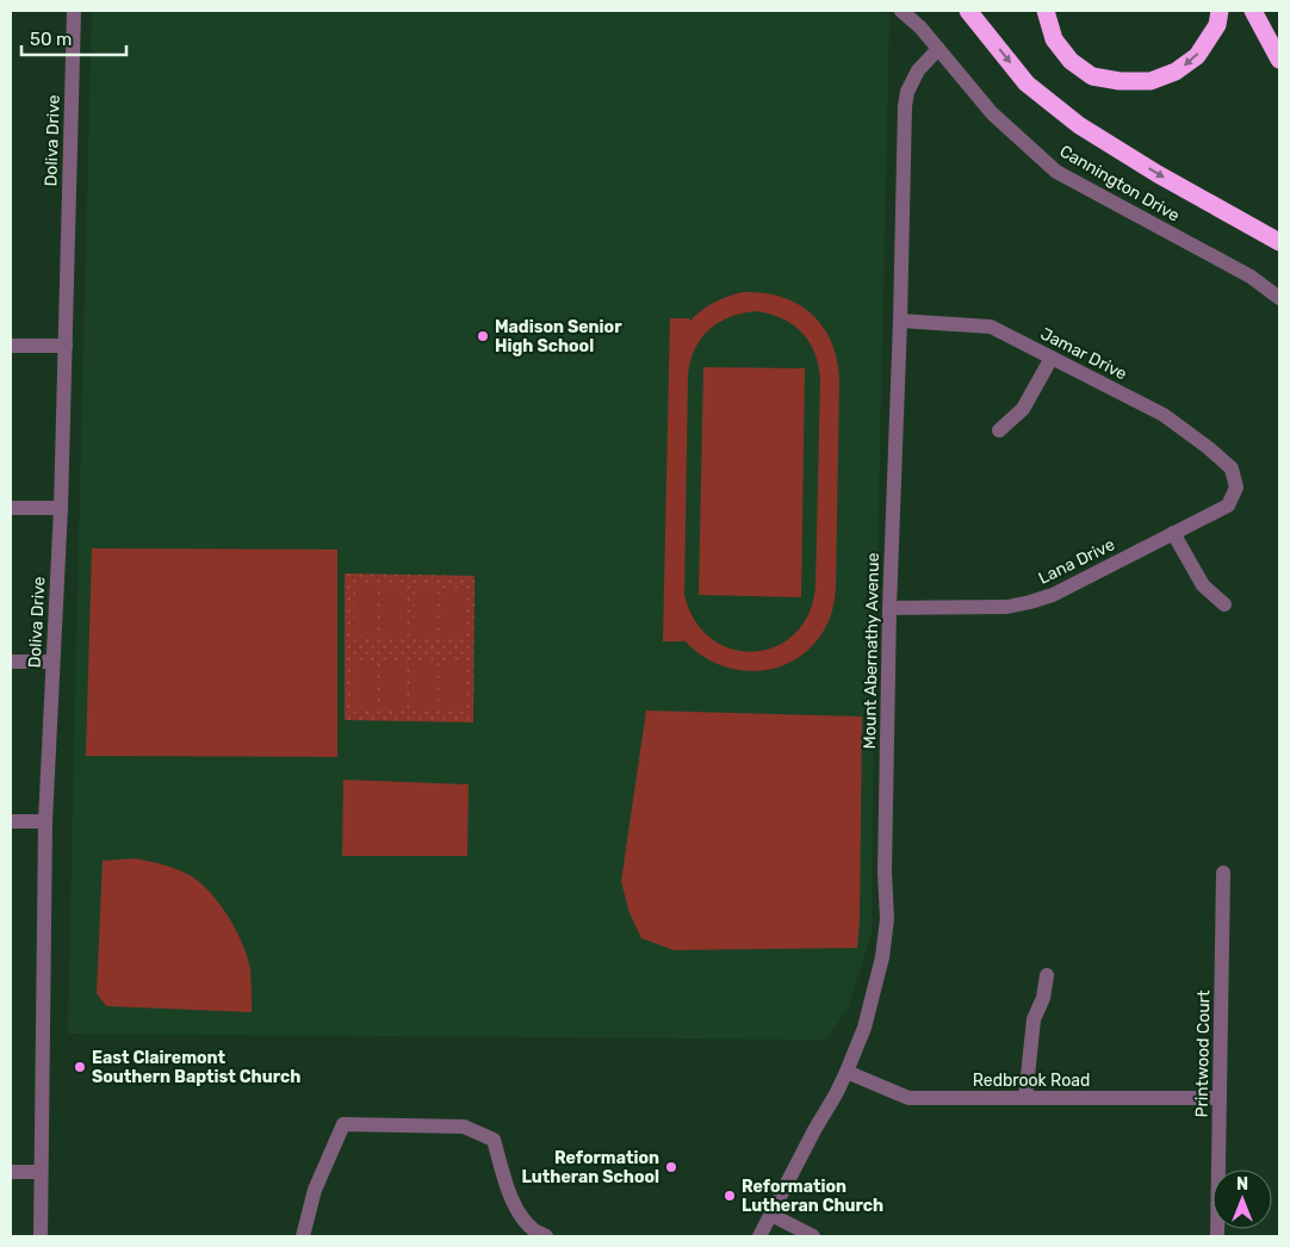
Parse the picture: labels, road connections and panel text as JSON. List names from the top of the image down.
{
  "streets": {
    "street": [
      "Doliva Drive",
      "Cannington Drive",
      "Jamar Drive",
      "Lana Drive",
      "Mount Abernathy Avenue",
      "Printwood Court",
      "Redbrook Road"
    ]
  },
  "crossings": [
    ["Cannington Drive", "Mount Abernathy Avenue"],
    ["Jamar Drive", "Lana Drive"],
    ["Jamar Drive", "Mount Abernathy Avenue"],
    ["Lana Drive", "Mount Abernathy Avenue"],
    ["Mount Abernathy Avenue", "Redbrook Road"],
    ["Printwood Court", "Redbrook Road"]
  ],
  "places": [
    "Madison Senior High School",
    "East Clairemont Southern Baptist Church",
    "Reformation Lutheran School",
    "Reformation Lutheran Church"
  ],
  "scale_bar": "50 m",
  "north": "top"
}
